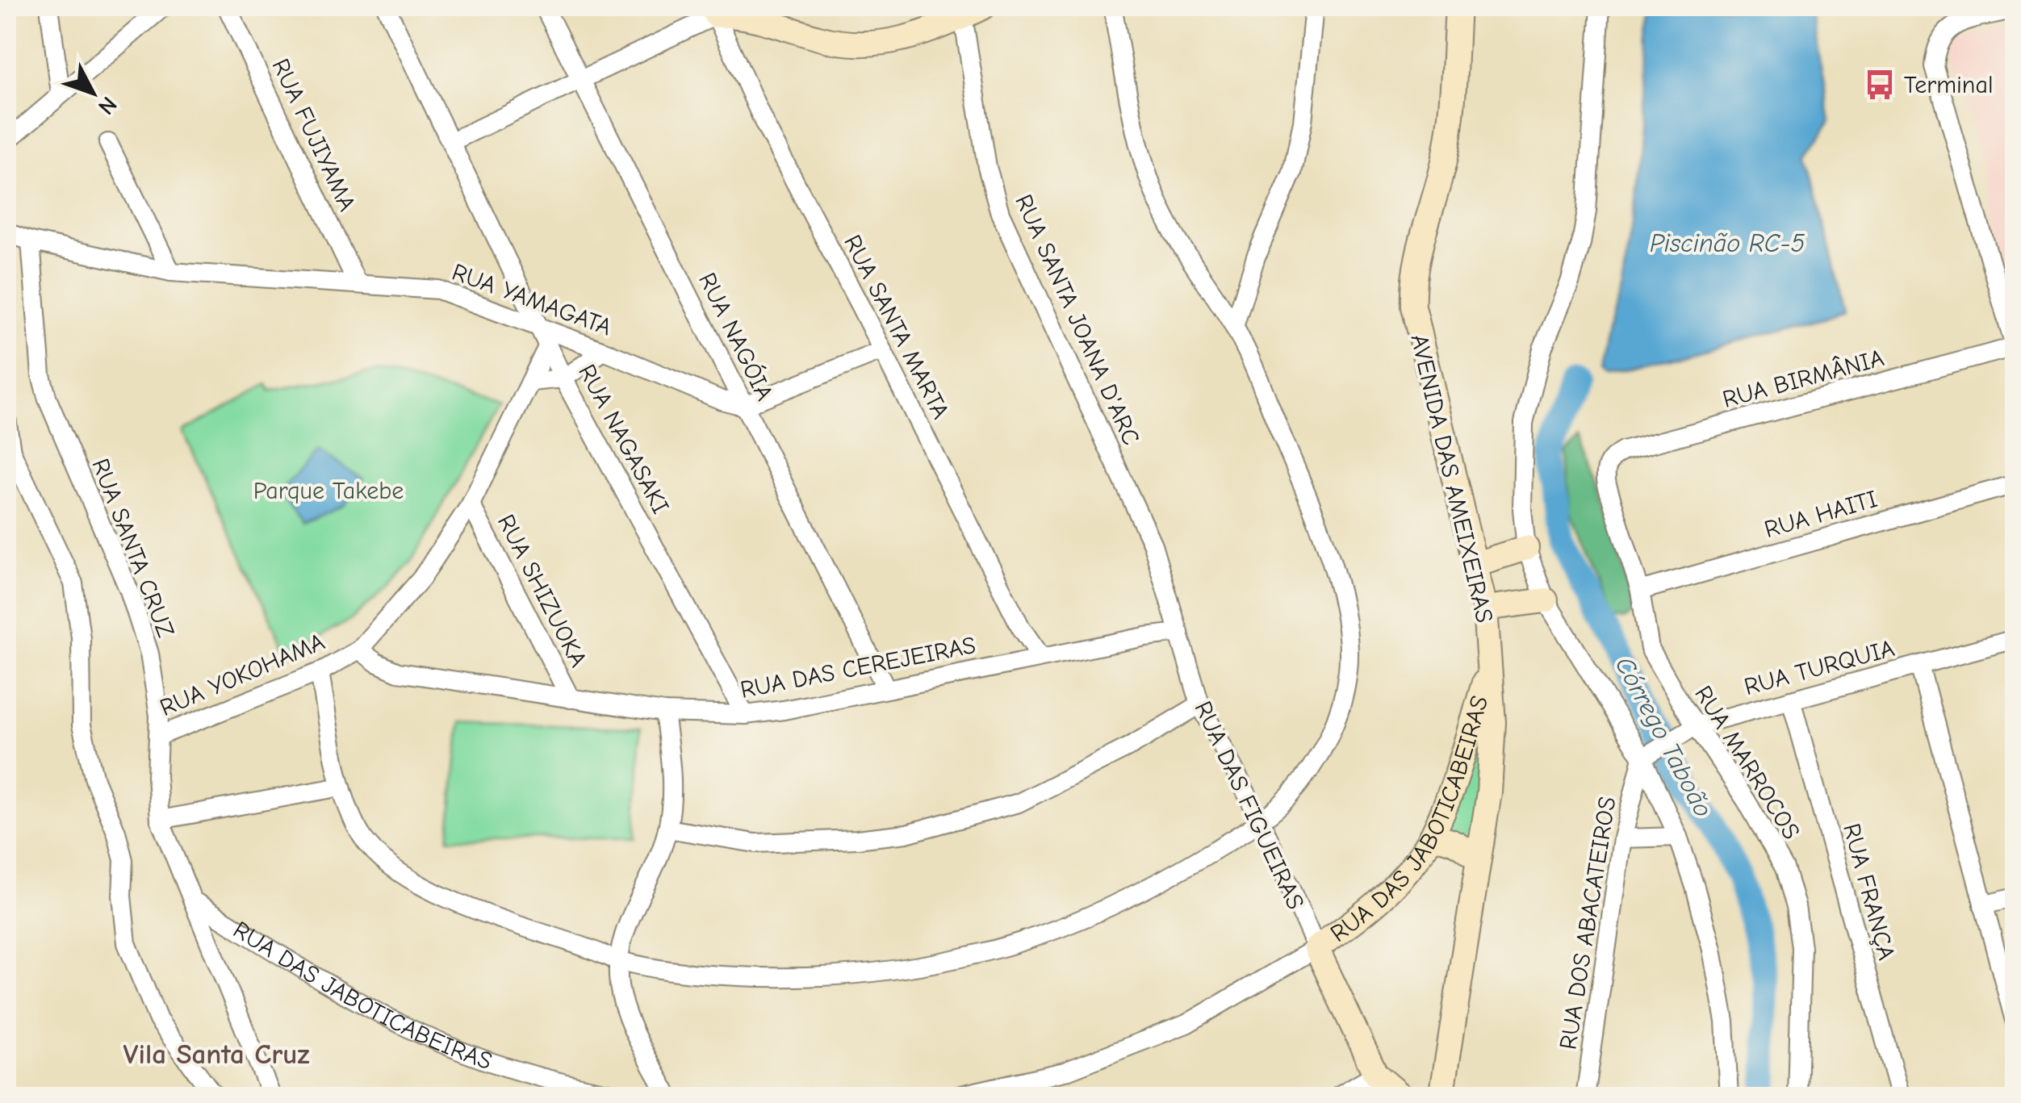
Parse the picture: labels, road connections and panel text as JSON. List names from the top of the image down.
{
  "streets": {
    "street": [
      "RUA FUJIYAMA",
      "RUA YAMAGATA",
      "RUA SANTA JOANA D'ARC",
      "RUA SANTA MARTA",
      "RUA NAGÓIA",
      "RUA BIRMÂNIA",
      "RUA NAGASAKI",
      "AVENIDA DAS AMEIXEIRAS",
      "RUA HAITI",
      "RUA SANTA CRUZ",
      "RUA SHIZUOKA",
      "RUA DAS CEREJEIRAS",
      "RUA TURQUIA",
      "RUA YOKOHAMA",
      "RUA MARROCOS",
      "RUA DAS FIGUEIRAS",
      "RUA DAS JABOTICABEIRAS",
      "RUA FRANÇA",
      "RUA DOS ABACATEIROS"
    ]
  },
  "crossings": [
    ["RUA FUJIYAMA", "RUA YAMAGATA"],
    ["RUA YAMAGATA", "RUA NAGÓIA"],
    ["RUA YAMAGATA", "RUA NAGASAKI"],
    ["RUA YAMAGATA", "RUA SANTA CRUZ"],
    ["RUA YAMAGATA", "RUA YOKOHAMA"],
    ["RUA SANTA JOANA D'ARC", "RUA DAS CEREJEIRAS"],
    ["RUA SANTA JOANA D'ARC", "RUA DAS FIGUEIRAS"],
    ["RUA SANTA MARTA", "RUA DAS CEREJEIRAS"],
    ["RUA NAGÓIA", "RUA DAS CEREJEIRAS"],
    ["RUA BIRMÂNIA", "RUA MARROCOS"],
    ["RUA NAGASAKI", "RUA DAS CEREJEIRAS"],
    ["RUA NAGASAKI", "RUA YOKOHAMA"],
    ["AVENIDA DAS AMEIXEIRAS", "RUA DAS JABOTICABEIRAS"],
    ["RUA HAITI", "RUA MARROCOS"],
    ["RUA SANTA CRUZ", "RUA YOKOHAMA"],
    ["RUA SANTA CRUZ", "RUA DAS JABOTICABEIRAS"],
    ["RUA SHIZUOKA", "RUA DAS CEREJEIRAS"],
    ["RUA SHIZUOKA", "RUA YOKOHAMA"],
    ["RUA DAS CEREJEIRAS", "RUA YOKOHAMA"],
    ["RUA DAS CEREJEIRAS", "RUA DAS FIGUEIRAS"],
    ["RUA TURQUIA", "RUA MARROCOS"],
    ["RUA TURQUIA", "RUA FRANÇA"],
    ["RUA TURQUIA", "RUA DOS ABACATEIROS"],
    ["RUA DAS FIGUEIRAS", "RUA DAS JABOTICABEIRAS"]
  ],
  "districts": ["Vila Santa Cruz"],
  "water": ["Piscinão RC-5", "Córrego Taboão"],
  "parks": ["Parque Takebe"],
  "places": {
    "bus stop": ["Terminal"]
  },
  "north": "bottom right"
}
